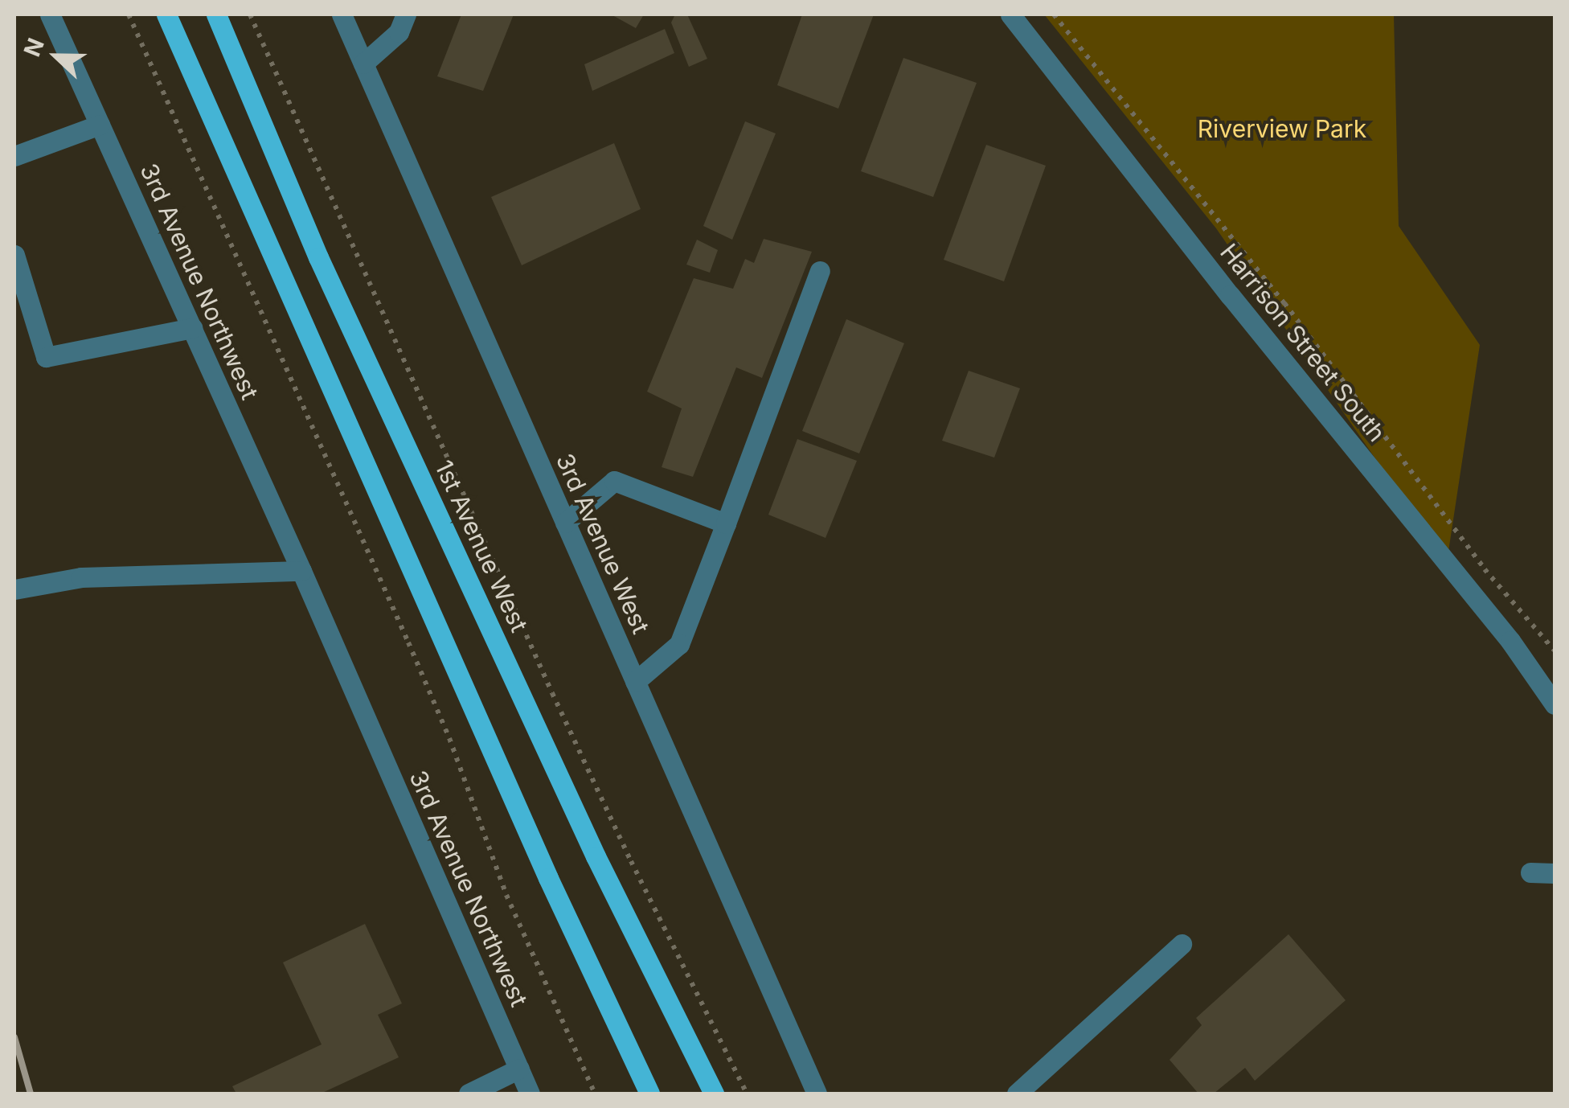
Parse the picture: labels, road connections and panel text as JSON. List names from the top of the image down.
{
  "streets": {
    "main road": ["1st Avenue West"],
    "street": ["3rd Avenue Northwest", "Harrison Street South", "3rd Avenue West"]
  },
  "parks": ["Riverview Park"],
  "north": "left"
}
